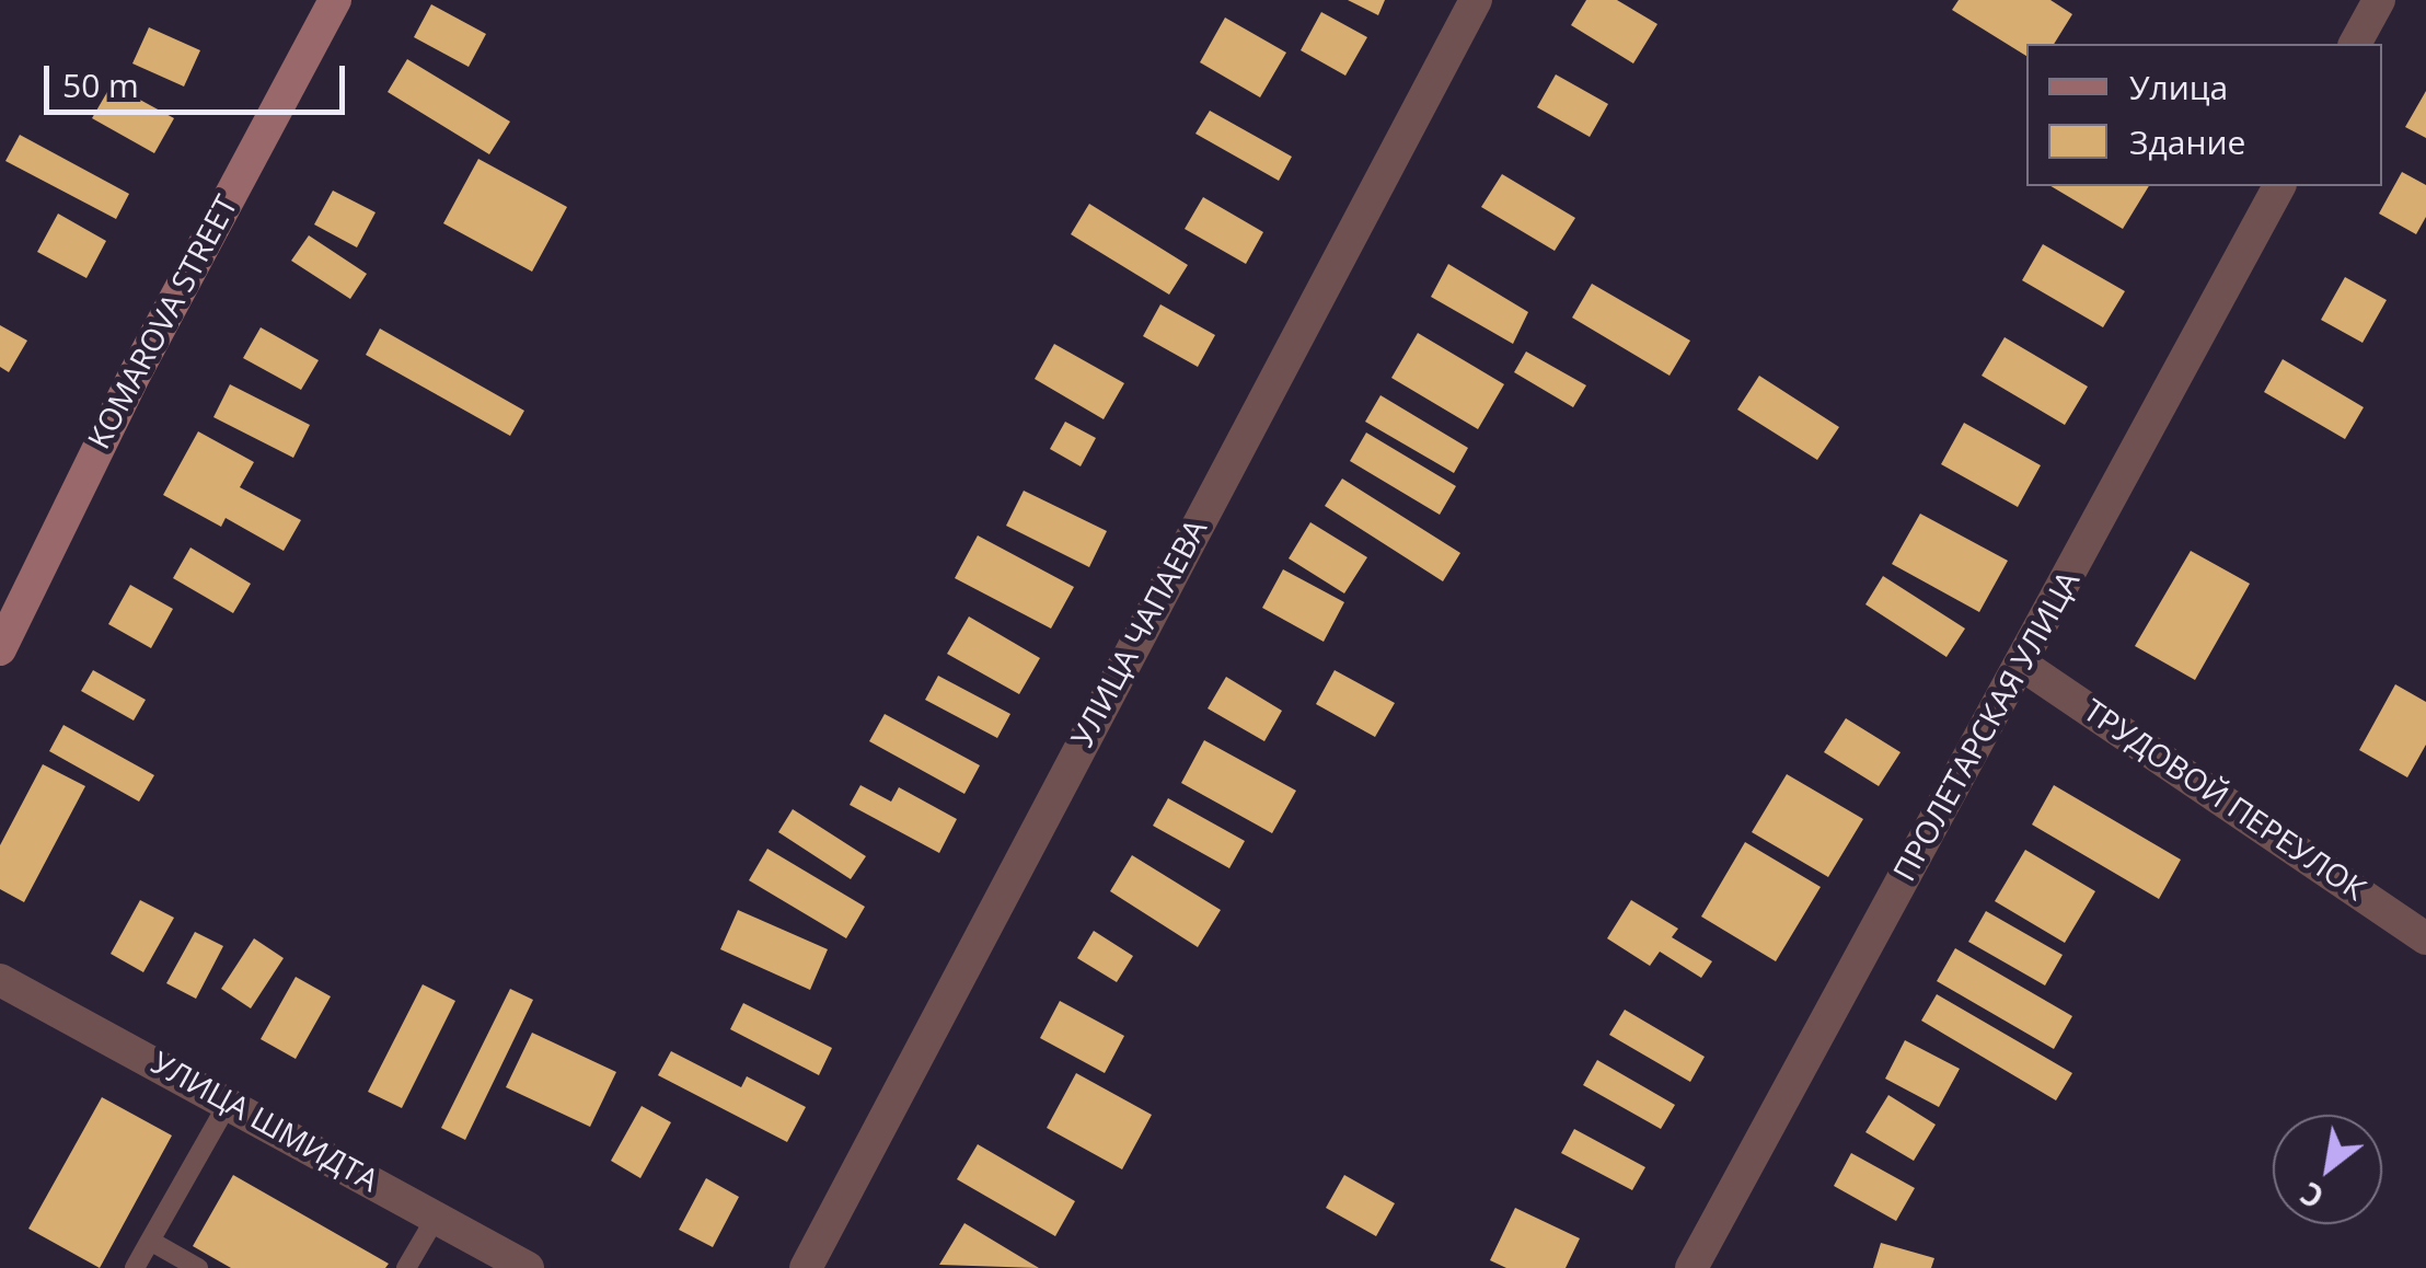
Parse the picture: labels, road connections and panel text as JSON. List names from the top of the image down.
{
  "streets": {
    "street": [
      "KOMAROVA STREET",
      "УЛИЦА ЧАПАЕВА",
      "ПРОЛЕТАРСКАЯ УЛИЦА",
      "ТРУДОВОЙ ПЕРЕУЛОК",
      "УЛИЦА ШМИДТА"
    ]
  },
  "crossings": [
    ["ПРОЛЕТАРСКАЯ УЛИЦА", "ТРУДОВОЙ ПЕРЕУЛОК"]
  ],
  "legend": ["Улица", "Здание"],
  "scale_bar": "50 m",
  "north": "bottom left"
}
